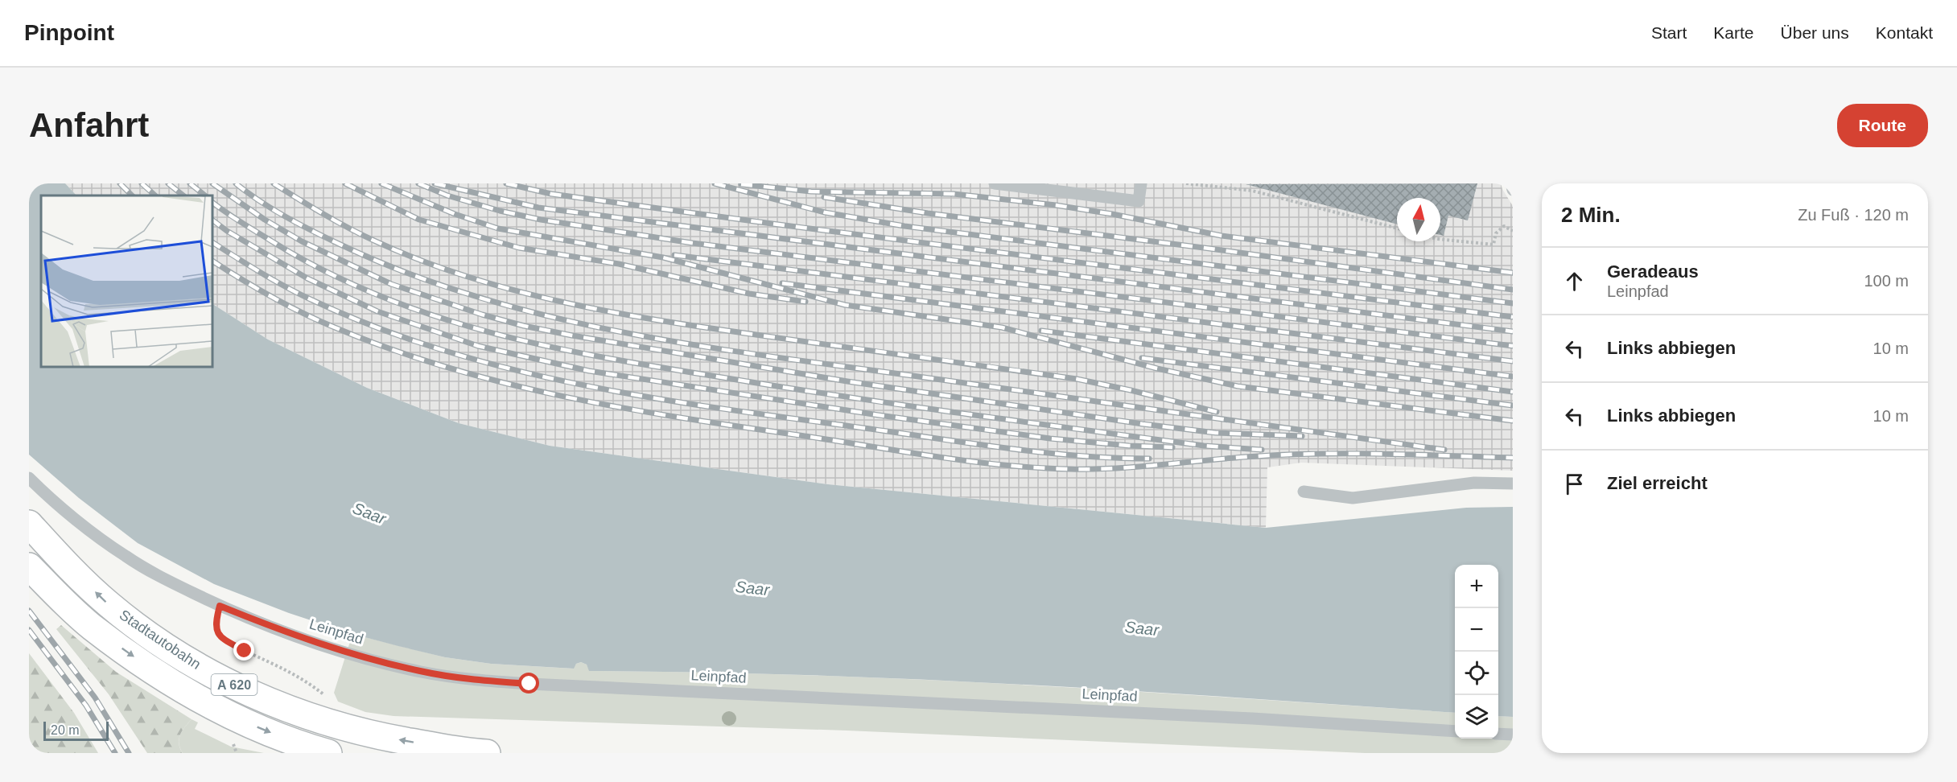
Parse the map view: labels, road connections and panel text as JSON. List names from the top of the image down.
{
  "streets": {
    "highway": ["Stadtautobahn", "A 620"],
    "lane": ["Leinpfad"]
  },
  "water": ["Saar"],
  "scale_bar": "20 m",
  "north": "top",
  "page": {
    "header": "Pinpoint",
    "nav": [
      "Start",
      "Karte",
      "Über uns",
      "Kontakt"
    ],
    "buttons": "Route",
    "title": "Anfahrt",
    "heading": ["2 Min.", "Zu Fuß · 120 m"],
    "list": [
      ["Geradeaus", "Leinpfad", "100 m"],
      ["Links abbiegen", "10 m"],
      ["Links abbiegen", "10 m"],
      "Ziel erreicht"
    ],
    "map_buttons": ["+", "−"],
    "scale": "20 m"
  }
}
